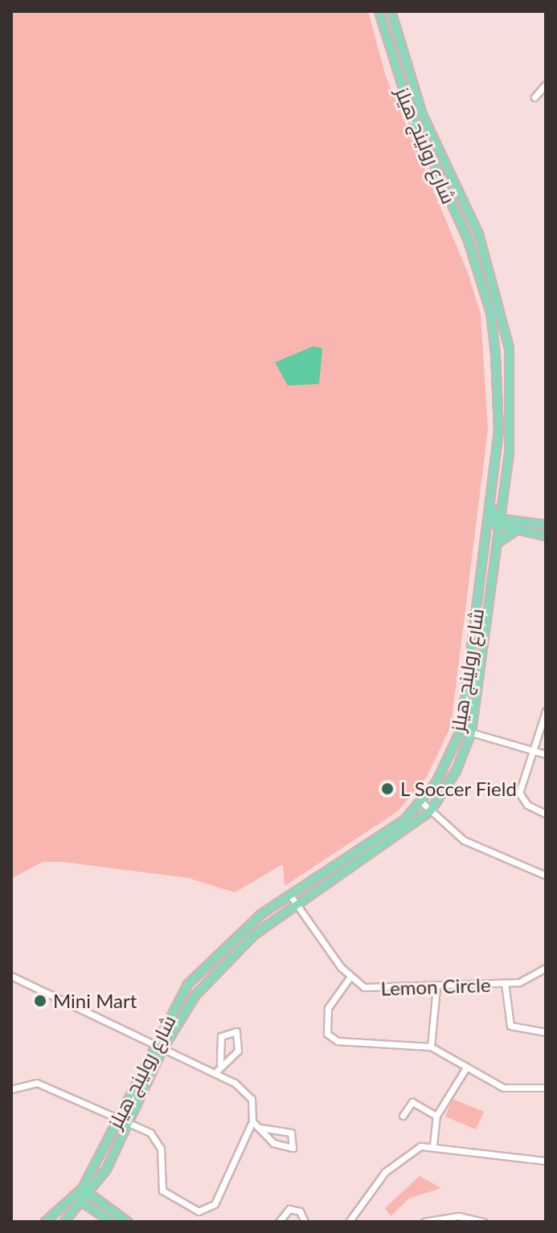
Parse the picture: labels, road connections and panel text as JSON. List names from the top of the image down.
{
  "streets": {
    "main road": ["شارع رولينج هيلز"],
    "street": ["Lemon Circle"]
  },
  "places": ["L Soccer Field", "Mini Mart"]
}
